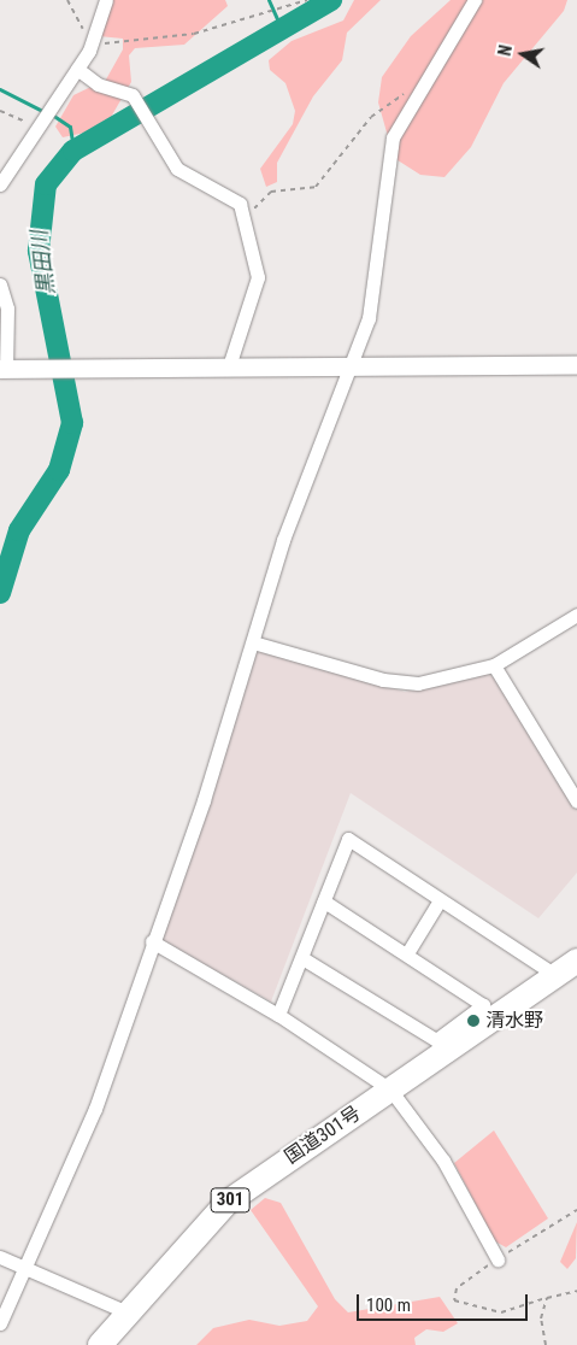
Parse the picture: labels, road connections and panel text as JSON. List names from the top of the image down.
{
  "streets": {
    "highway": ["国道301号", "301"]
  },
  "water": ["黒田川"],
  "places": ["清水野"],
  "scale_bar": "100 m",
  "north": "left"
}
